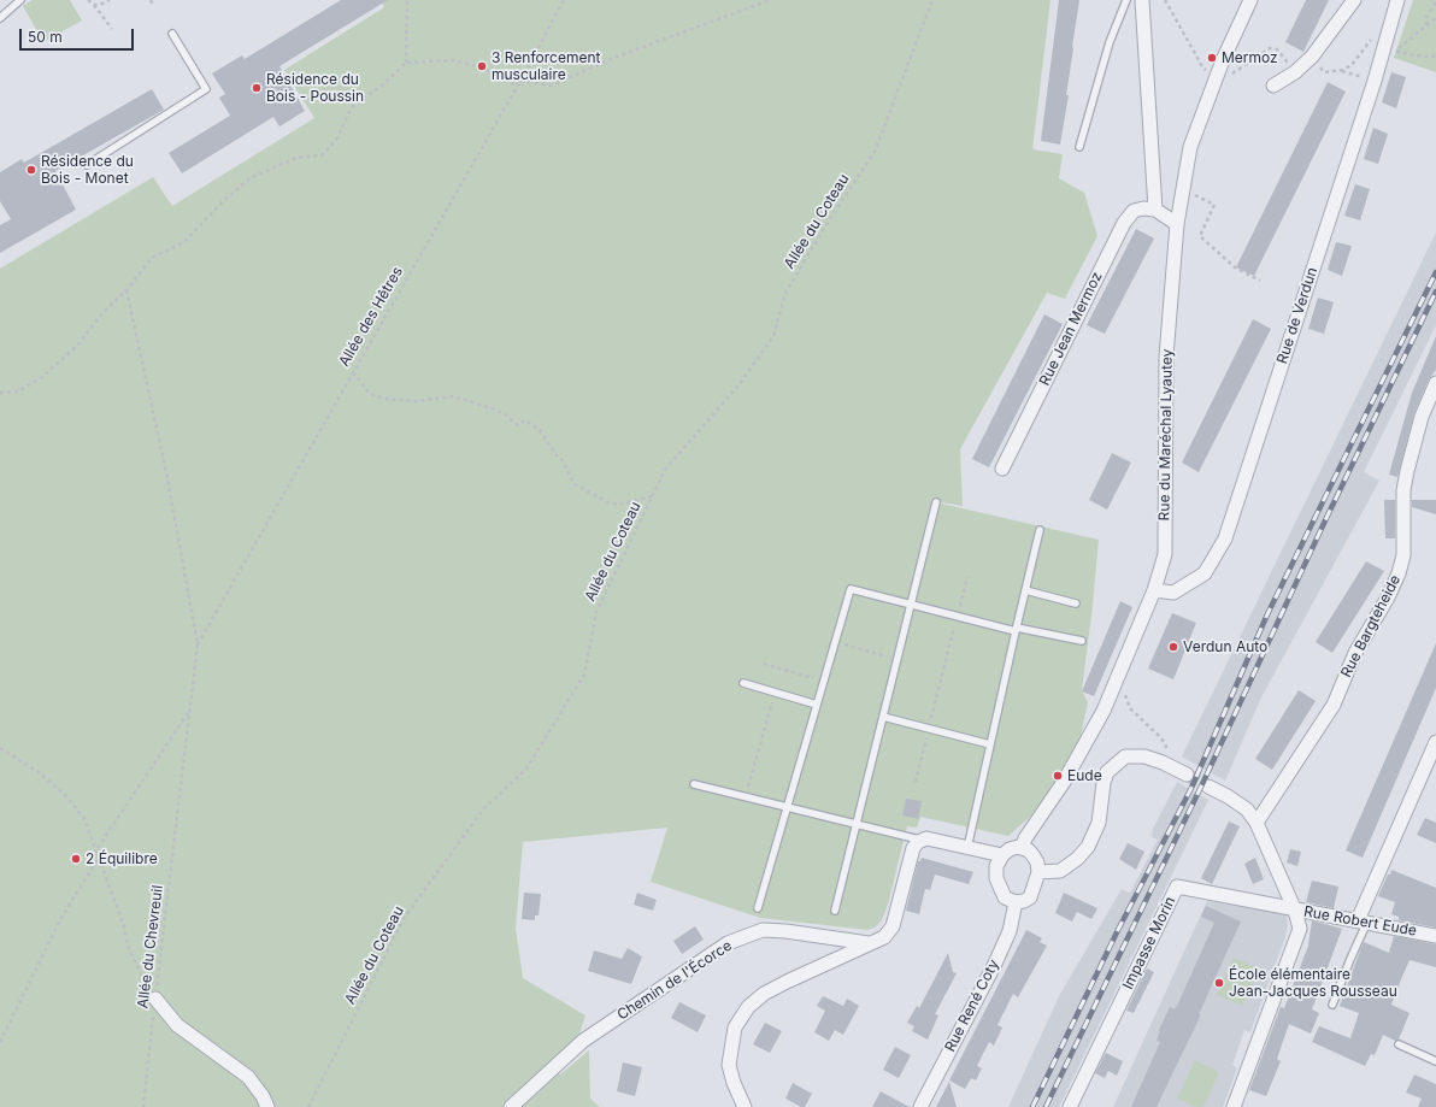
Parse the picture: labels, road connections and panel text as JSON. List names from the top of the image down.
{
  "streets": {
    "street": [
      "Rue de Verdun",
      "Rue Jean Mermoz",
      "Rue du Maréchal Lyautey",
      "Rue Bargteheide",
      "Rue Robert Eude",
      "Impasse Morin",
      "Chemin de l'Écorce",
      "Rue René Coty"
    ],
    "path": ["Allée du Coteau", "Allée des Hêtres", "Allée du Chevreuil"]
  },
  "crossings": [
    ["Rue de Verdun", "Rue du Maréchal Lyautey"],
    ["Allée des Hêtres", "Allée du Chevreuil"],
    ["Rue du Maréchal Lyautey", "Rue René Coty"],
    ["Rue Bargteheide", "Rue Robert Eude"],
    ["Rue Robert Eude", "Impasse Morin"]
  ],
  "places": [
    "Mermoz",
    "3 Renforcement musculaire",
    "Résidence du Bois - Poussin",
    "Résidence du Bois - Monet",
    "Verdun Auto",
    "Eude",
    "2 Équilibre",
    "École élémentaire Jean-Jacques Rousseau"
  ],
  "scale_bar": "50 m"
}
